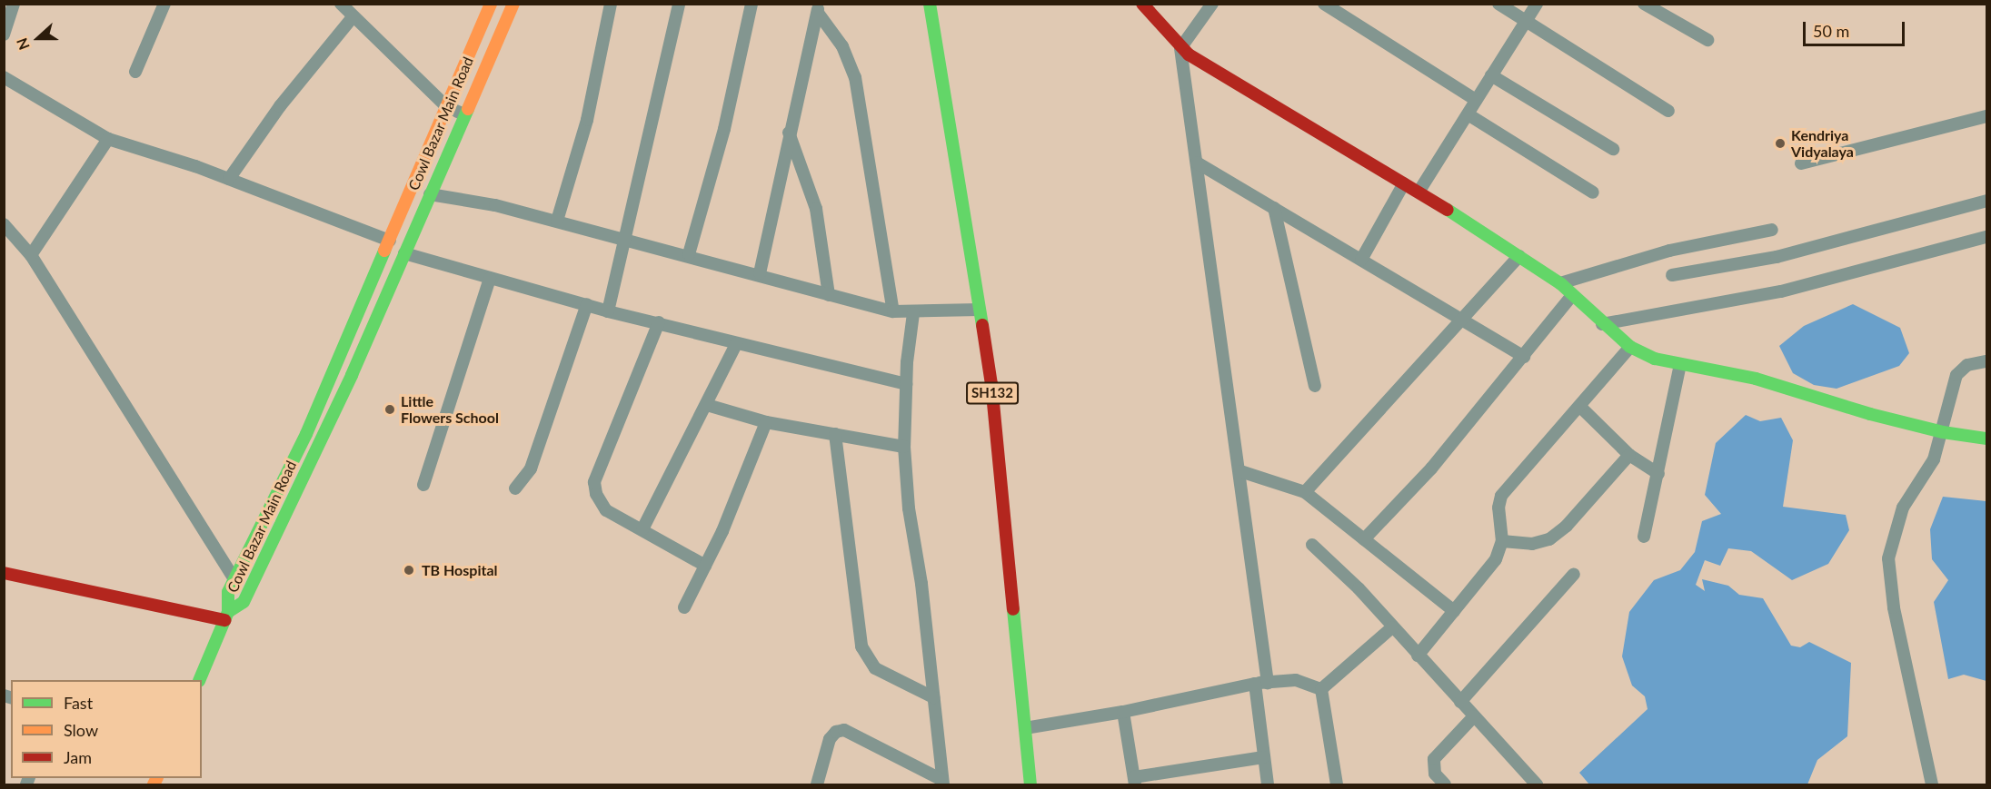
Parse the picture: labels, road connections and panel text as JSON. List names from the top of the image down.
{
  "streets": {
    "street": ["Cowl Bazar Main Road", "SH132"]
  },
  "places": ["Kendriya Vidyalaya", "Little Flowers School", "TB Hospital"],
  "legend": ["Fast", "Slow", "Jam"],
  "scale_bar": "50 m",
  "north": "left"
}
